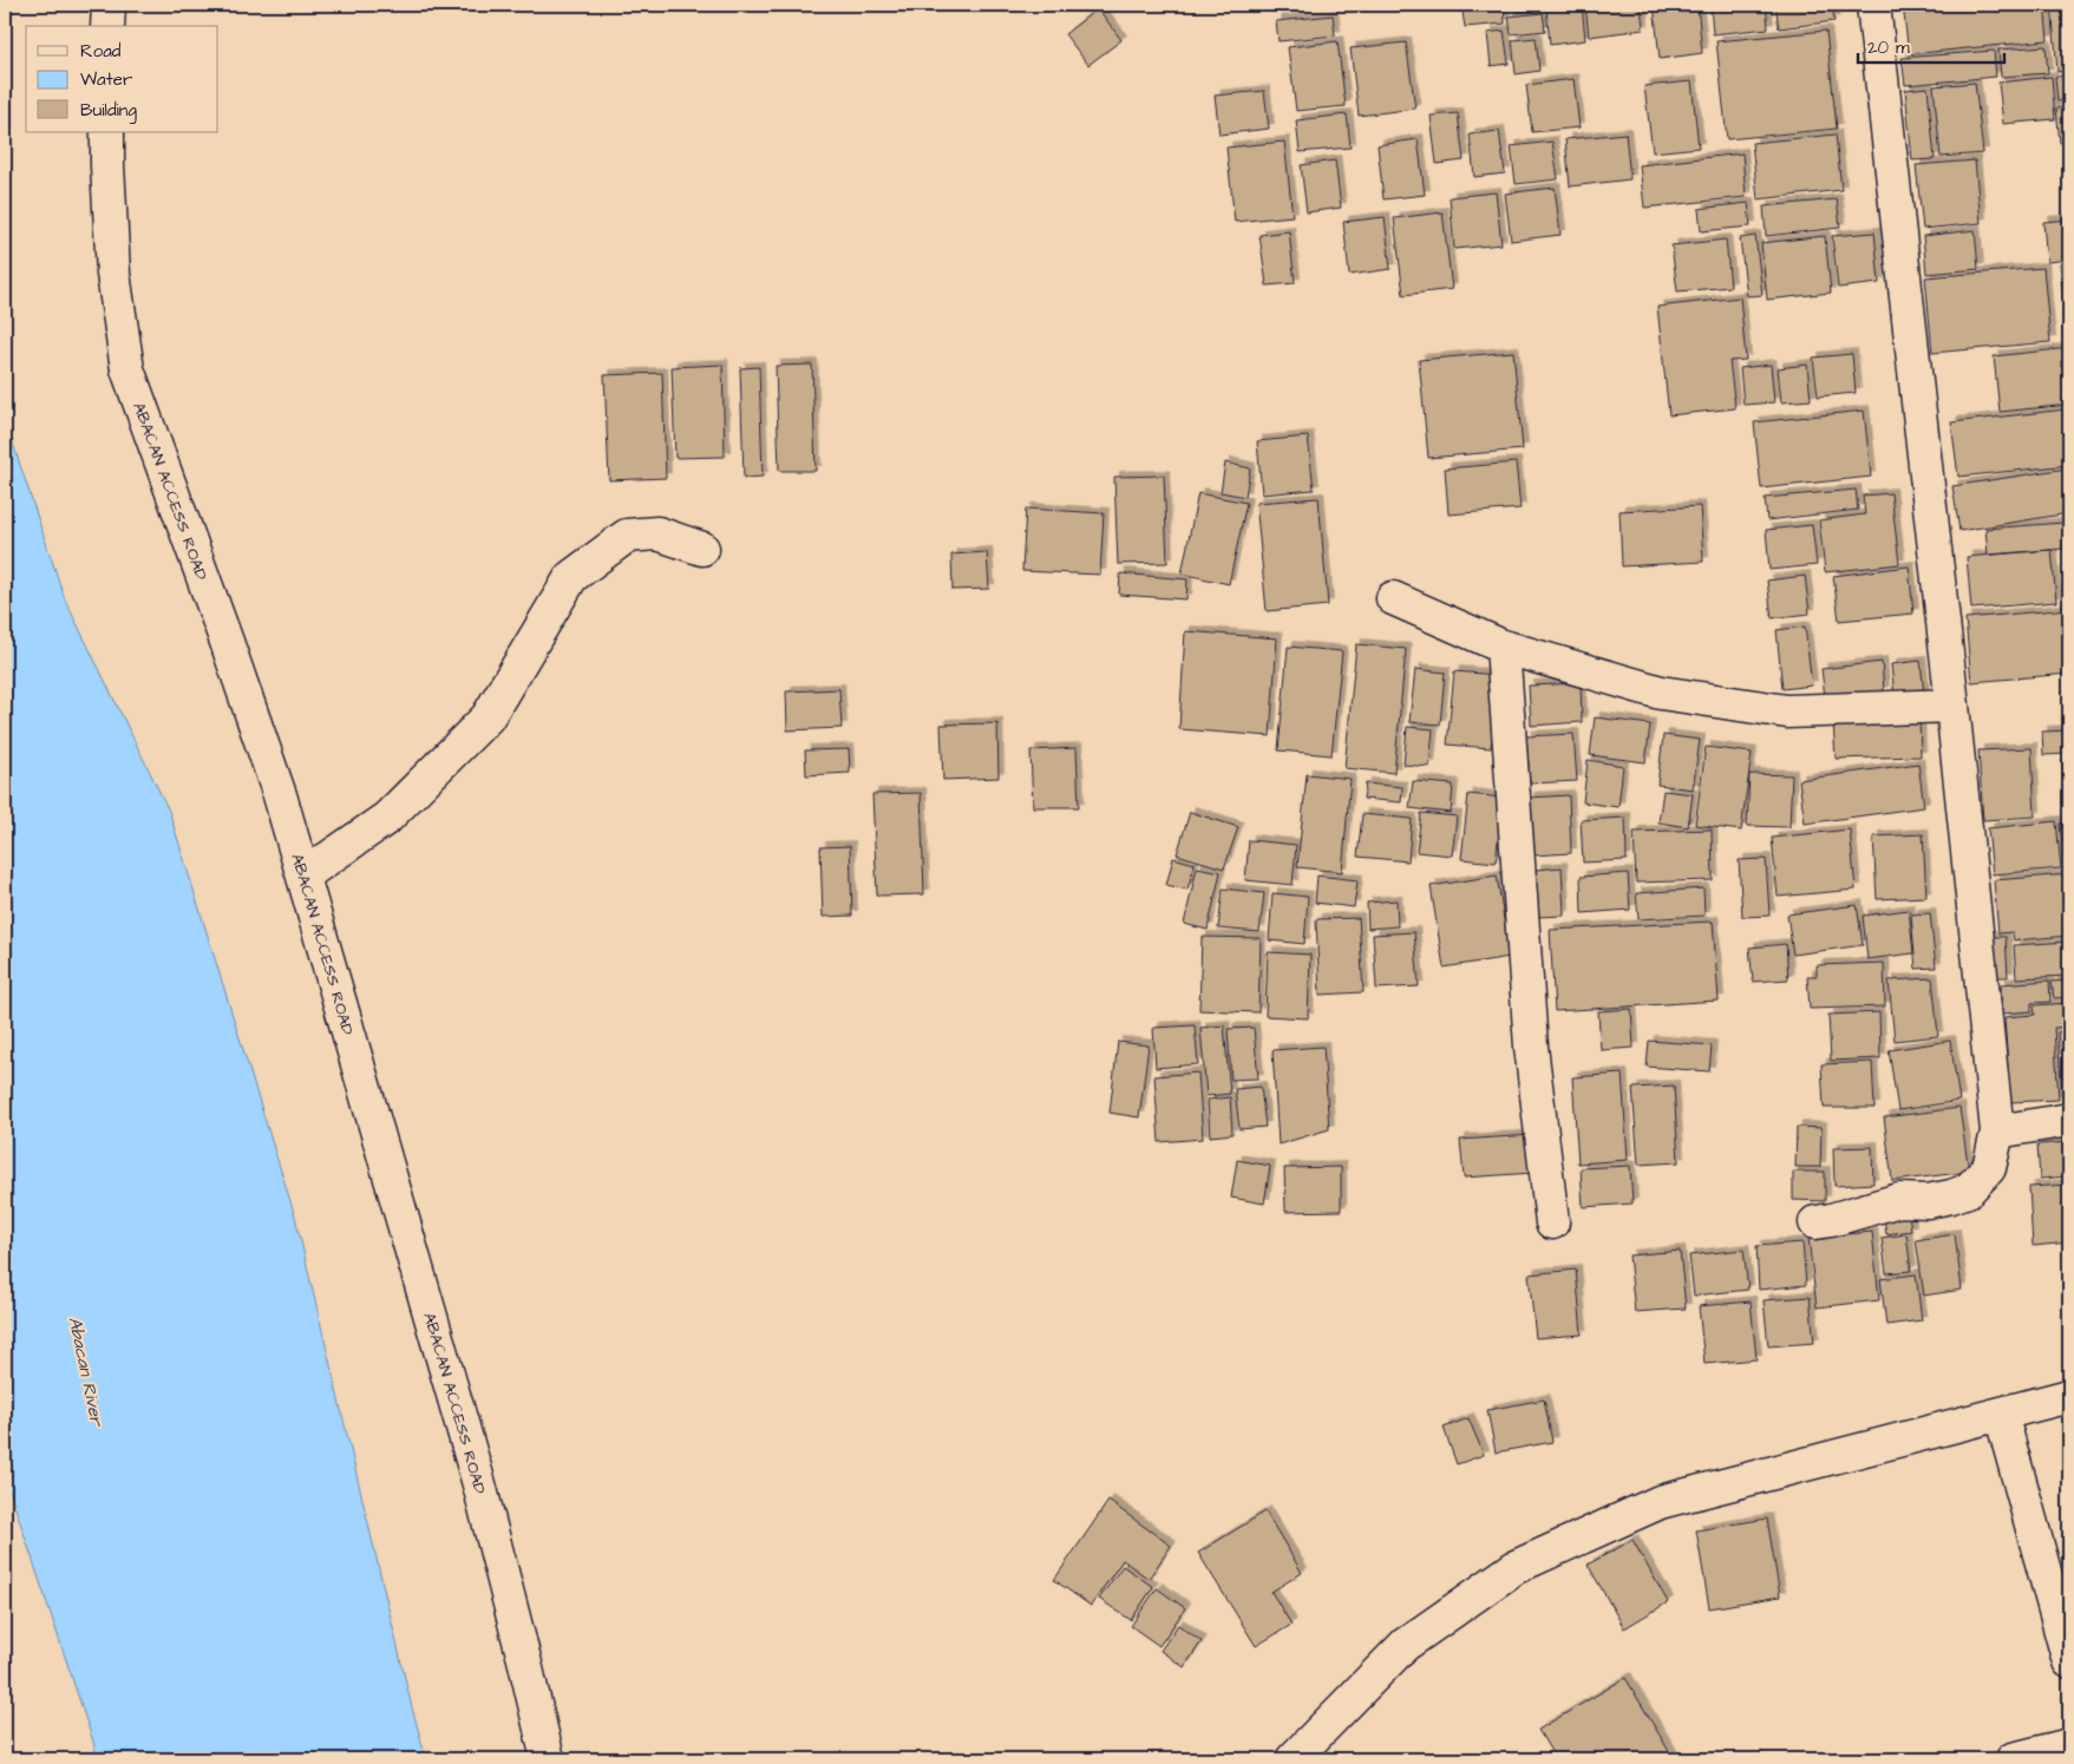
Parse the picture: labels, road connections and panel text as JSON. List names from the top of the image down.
{
  "streets": {
    "street": ["ABACAN ACCESS ROAD"]
  },
  "water": ["Abacan River"],
  "legend": ["Road", "Water", "Building"],
  "scale_bar": "20 m"
}
